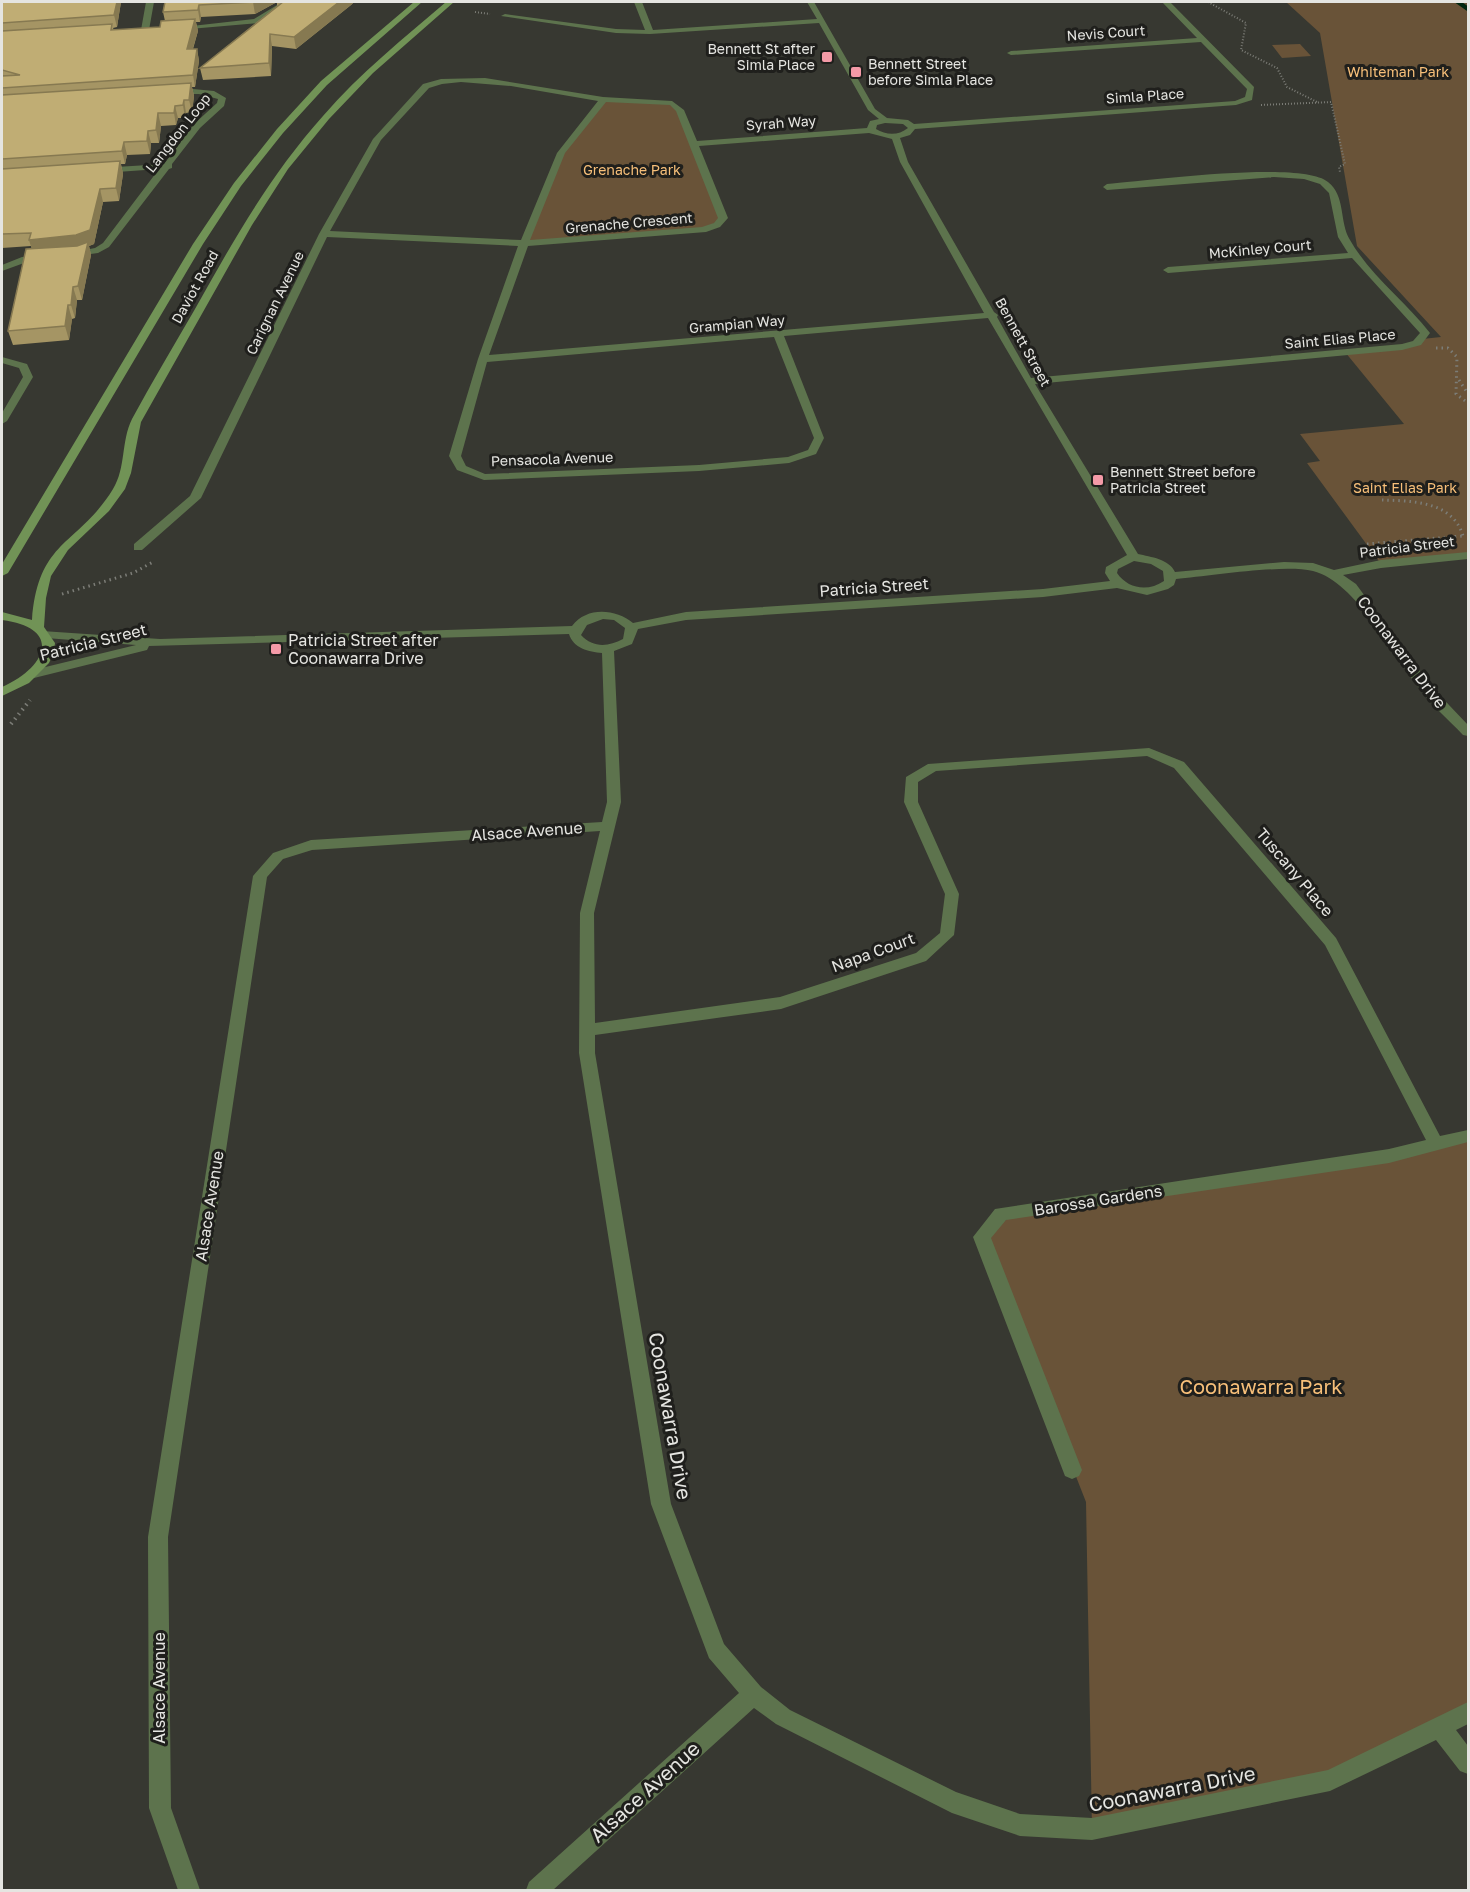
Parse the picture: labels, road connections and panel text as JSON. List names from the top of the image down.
{
  "streets": {
    "street": [
      "Nevis Court",
      "Simla Place",
      "Syrah Way",
      "Langdon Loop",
      "Grenache Crescent",
      "McKinley Court",
      "Daviot Road",
      "Carignan Avenue",
      "Grampian Way",
      "Saint Elias Place",
      "Bennett Street",
      "Pensacola Avenue",
      "Patricia Street",
      "Coonawarra Drive",
      "Alsace Avenue",
      "Tuscany Place",
      "Napa Court",
      "Barossa Gardens"
    ]
  },
  "crossings": [
    ["Syrah Way", "Grenache Crescent"],
    ["Grenache Crescent", "Carignan Avenue"],
    ["Grenache Crescent", "Pensacola Avenue"],
    ["McKinley Court", "Saint Elias Place"],
    ["Daviot Road", "Patricia Street"],
    ["Grampian Way", "Bennett Street"],
    ["Grampian Way", "Pensacola Avenue"],
    ["Saint Elias Place", "Bennett Street"],
    ["Patricia Street", "Coonawarra Drive"],
    ["Coonawarra Drive", "Alsace Avenue"],
    ["Coonawarra Drive", "Napa Court"],
    ["Tuscany Place", "Napa Court"],
    ["Tuscany Place", "Barossa Gardens"]
  ],
  "parks": [
    "Whiteman Park",
    "Grenache Park",
    "Saint Elias Park",
    "Coonawarra Park"
  ],
  "places": {
    "transit": [
      "Bennett St after Simla Place",
      "Bennett Street before Simla Place",
      "Bennett Street before Patricia Street",
      "Patricia Street after Coonawarra Drive"
    ]
  }
}
